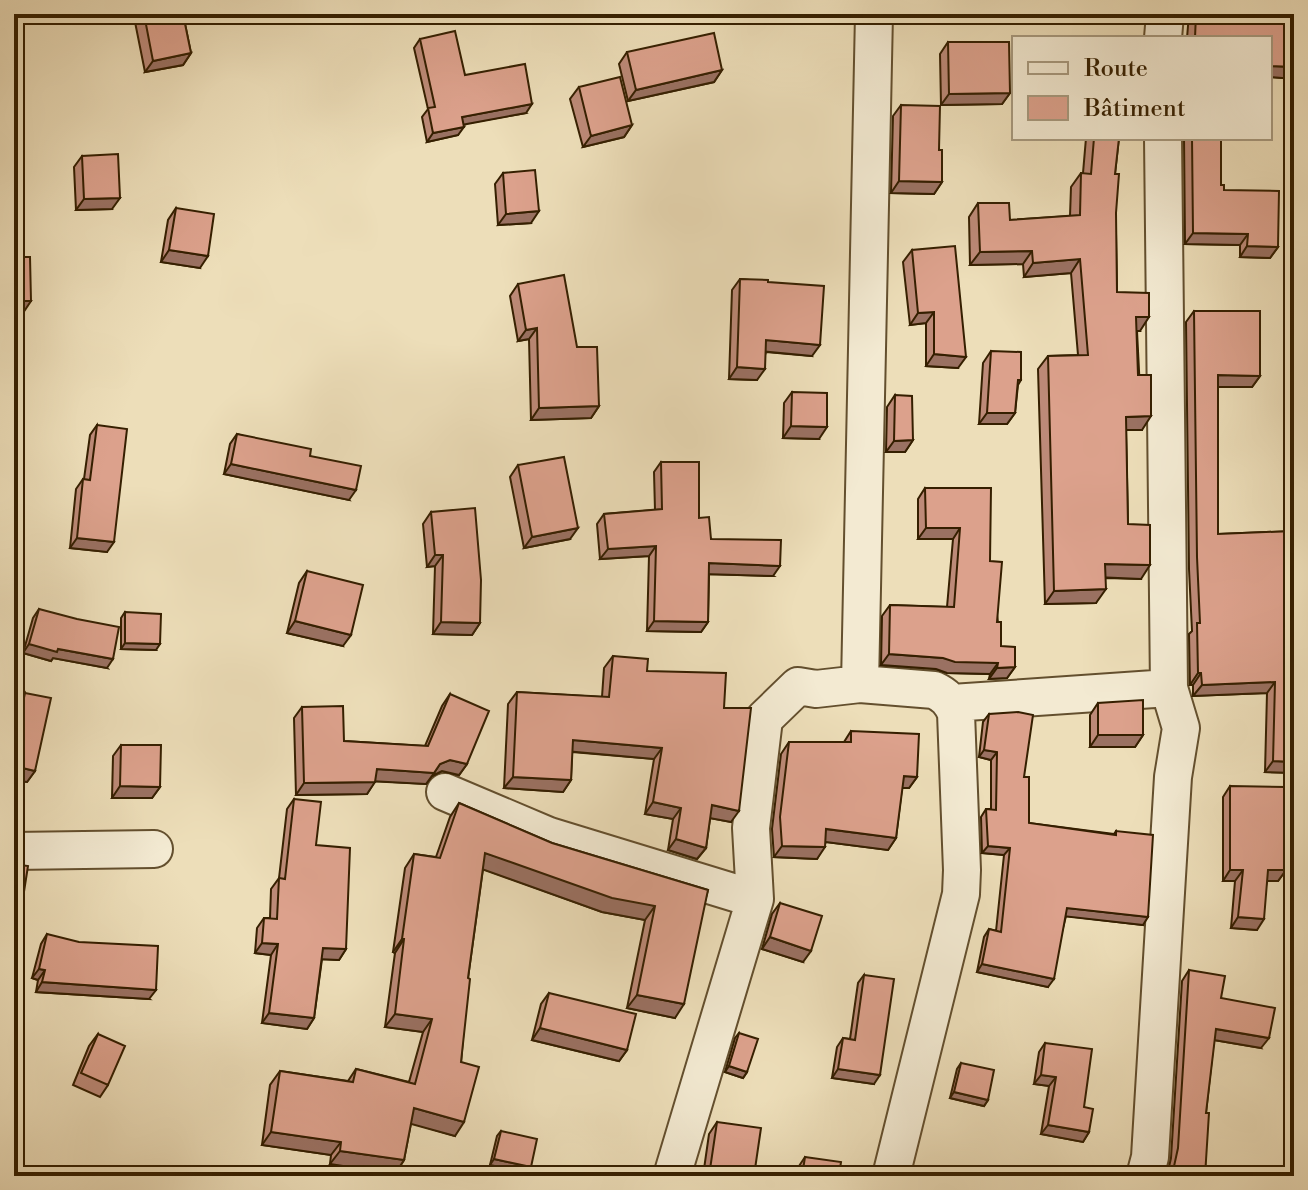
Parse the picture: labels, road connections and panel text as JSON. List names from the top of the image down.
{
  "legend": ["Route", "Bâtiment"]
}
